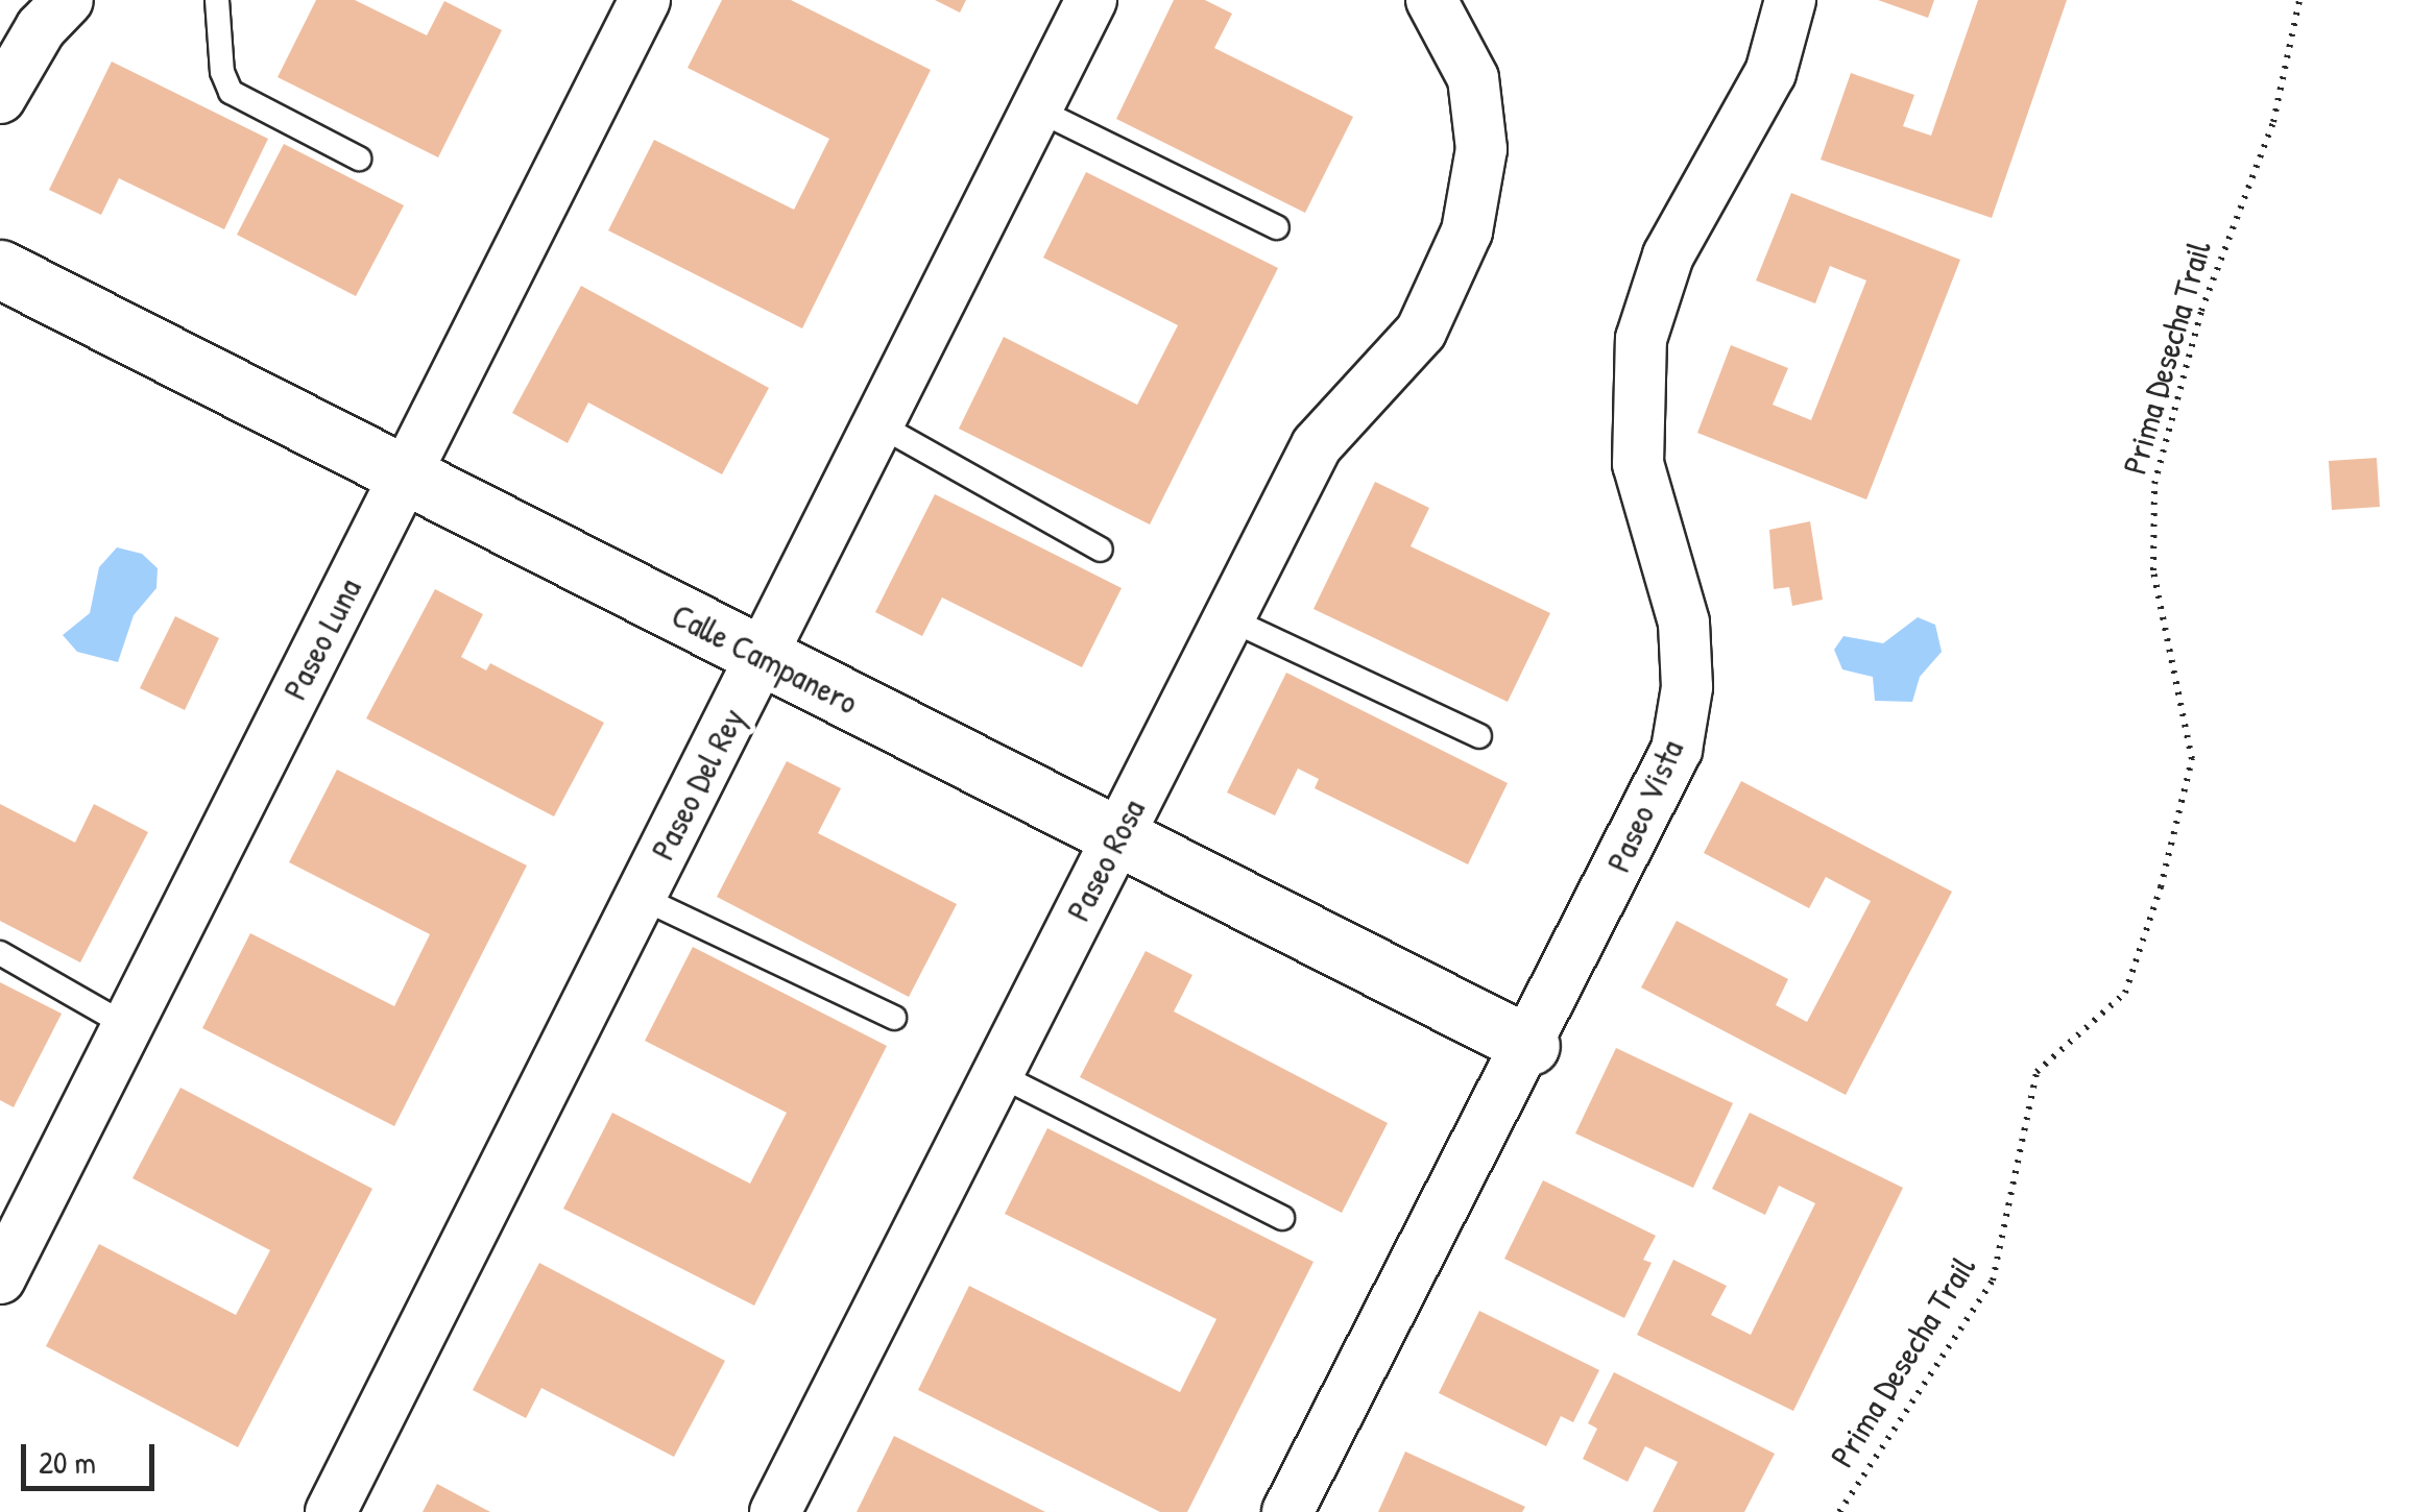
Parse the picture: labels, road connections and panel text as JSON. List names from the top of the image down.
{
  "streets": {
    "street": [
      "Paseo Luna",
      "Calle Campanero",
      "Paseo Del Rey",
      "Paseo Vista",
      "Paseo Rosa"
    ],
    "path": ["Prima Desecha Trail"]
  },
  "crossings": [
    ["Paseo Luna", "Calle Campanero"],
    ["Calle Campanero", "Paseo Del Rey"],
    ["Calle Campanero", "Paseo Vista"],
    ["Calle Campanero", "Paseo Rosa"]
  ],
  "scale_bar": "20 m"
}
